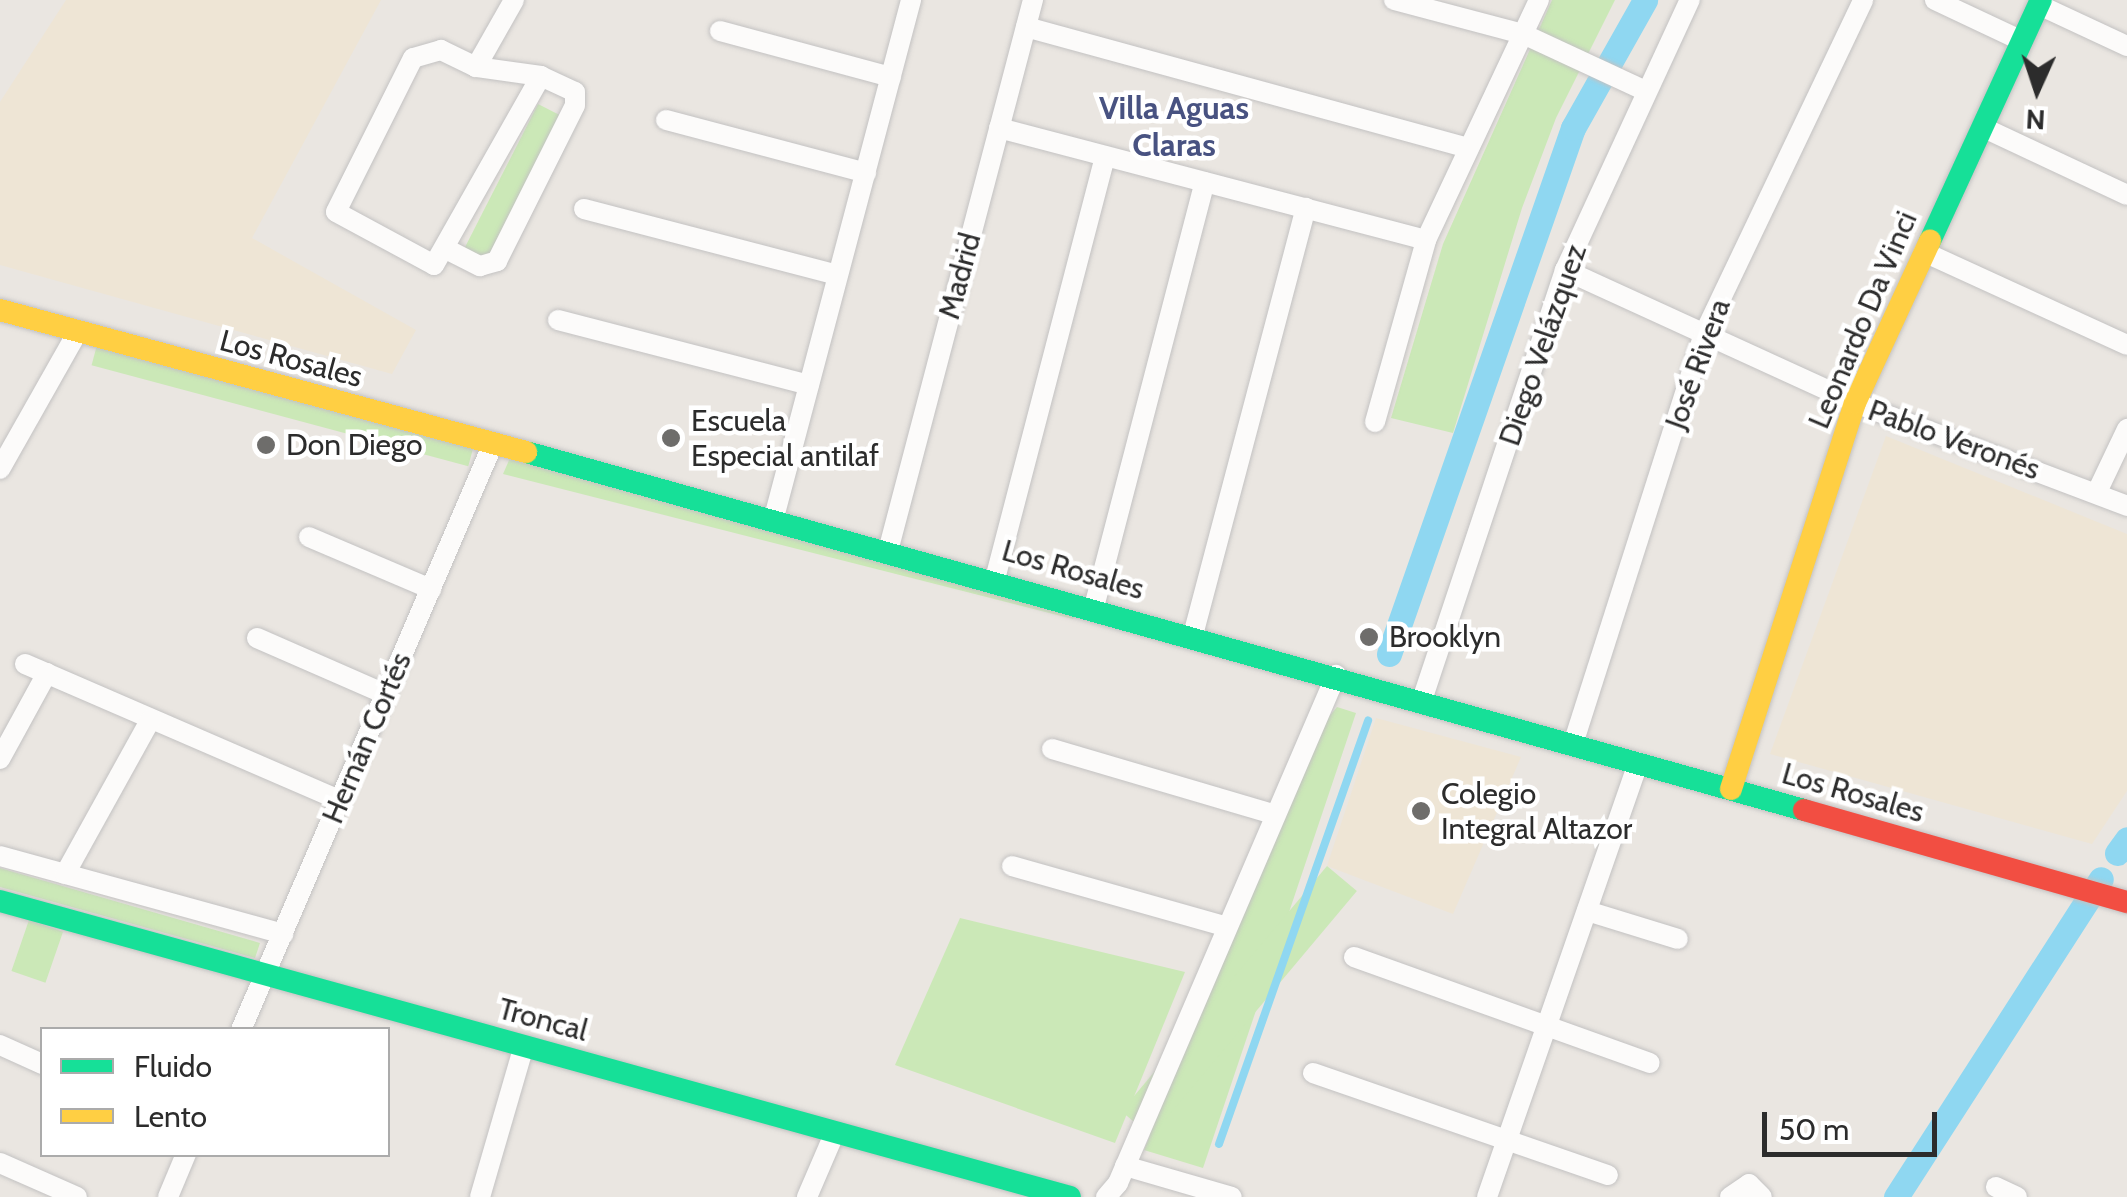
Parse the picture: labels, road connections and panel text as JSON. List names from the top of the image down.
{
  "streets": {
    "street": [
      "Madrid",
      "Leonardo Da Vinci",
      "Diego Velázquez",
      "Los Rosales",
      "José Rivera",
      "Pablo Veronés",
      "Hernán Cortés",
      "Troncal"
    ]
  },
  "crossings": [
    ["Madrid", "Los Rosales"],
    ["Leonardo Da Vinci", "Los Rosales"],
    ["Leonardo Da Vinci", "Pablo Veronés"],
    ["Diego Velázquez", "Los Rosales"],
    ["Diego Velázquez", "Pablo Veronés"],
    ["Los Rosales", "José Rivera"],
    ["Los Rosales", "Hernán Cortés"],
    ["José Rivera", "Pablo Veronés"],
    ["Hernán Cortés", "Troncal"]
  ],
  "districts": ["Villa Aguas Claras"],
  "places": [
    "Escuela Especial antilaf",
    "Don Diego",
    "Brooklyn",
    "Colegio Integral Altazor"
  ],
  "legend": ["Fluido", "Lento"],
  "scale_bar": "50 m",
  "north": "bottom"
}
